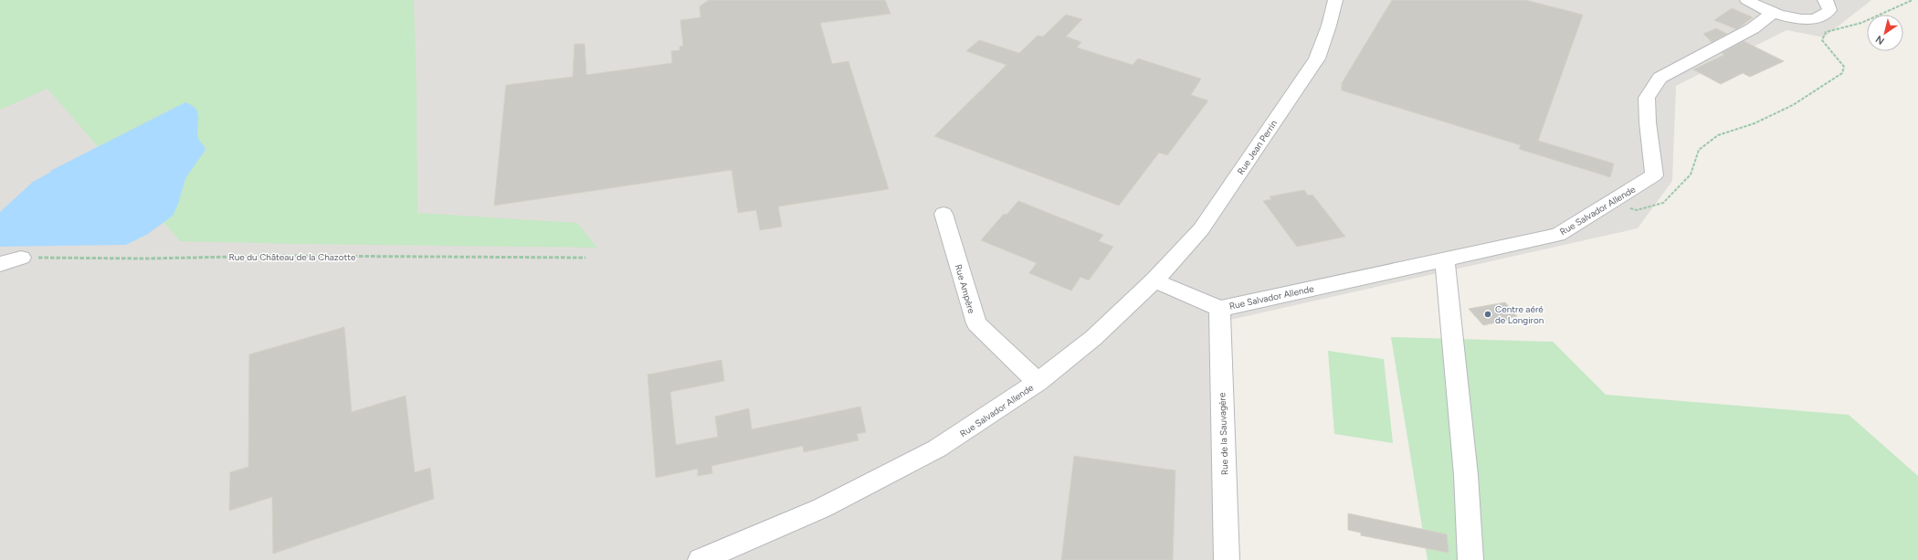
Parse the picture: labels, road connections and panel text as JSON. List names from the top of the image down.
{
  "streets": {
    "street": [
      "Rue Jean Perrin",
      "Rue Salvador Allende",
      "Rue Ampère",
      "Rue de la Sauvagère"
    ],
    "path": ["Rue du Château de la Chazotte"]
  },
  "crossings": [
    ["Rue Jean Perrin", "Rue Salvador Allende"],
    ["Rue Salvador Allende", "Rue Ampère"],
    ["Rue Salvador Allende", "Rue de la Sauvagère"]
  ],
  "places": ["Centre aéré de Longiron"],
  "north": "bottom left"
}
